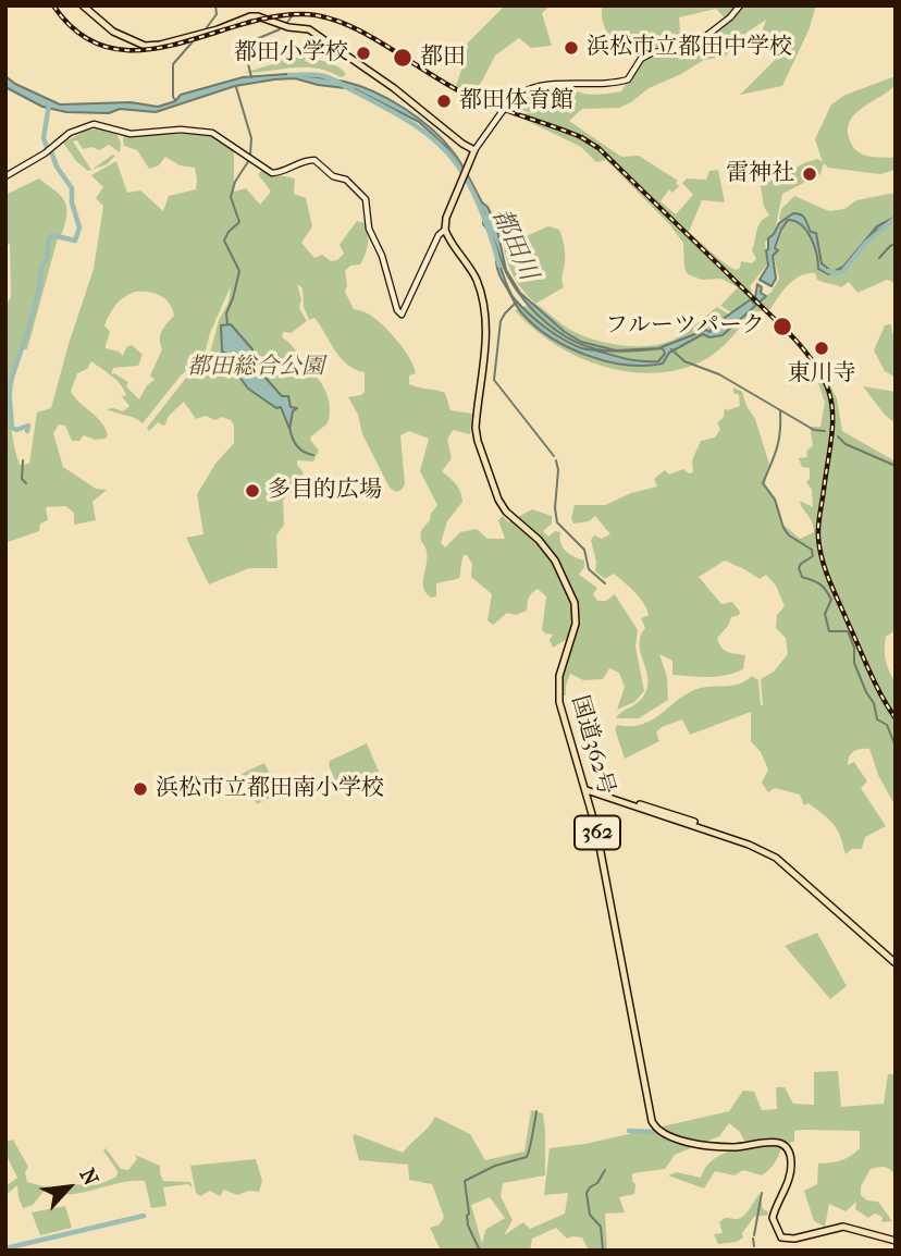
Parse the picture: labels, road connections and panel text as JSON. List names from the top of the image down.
{
  "streets": {
    "highway": ["国道362号", "362"]
  },
  "crossings": [
    ["国道362号", "362"]
  ],
  "water": ["都田川"],
  "parks": ["都田総合公園"],
  "places": [
    "浜松市立都田中学校",
    "都田小学校",
    "都田",
    "都田体育館",
    "雷神社",
    "フルーツパーク",
    "東川寺",
    "多目的広場",
    "浜松市立都田南小学校"
  ],
  "north": "top right"
}
